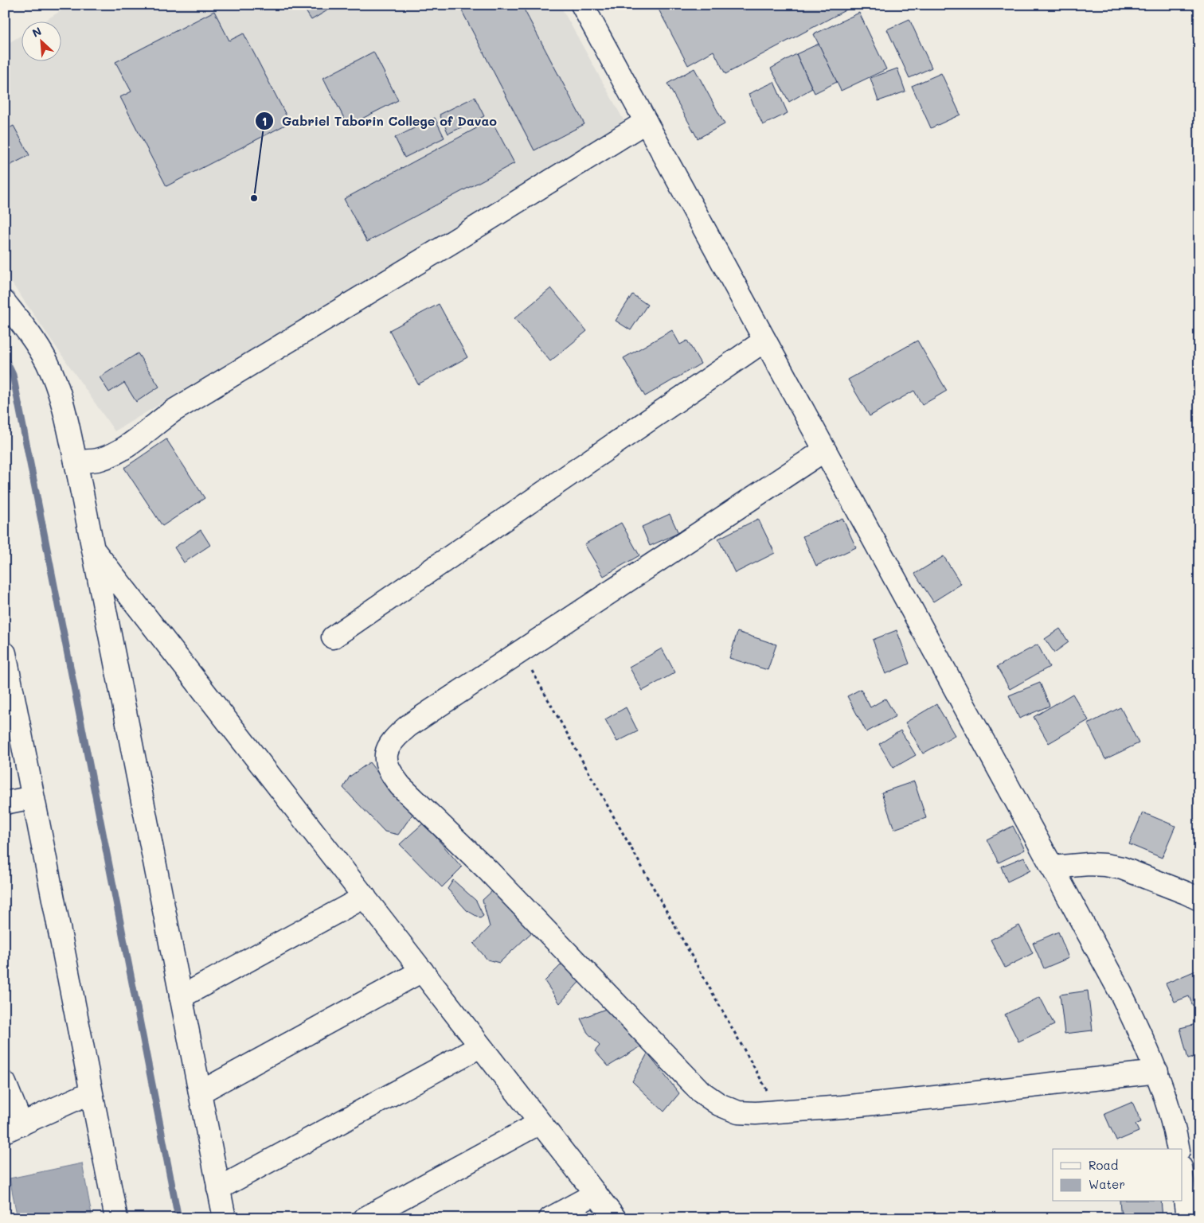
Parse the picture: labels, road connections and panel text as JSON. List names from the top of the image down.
{
  "places": ["Gabriel Taborin College of Davao"],
  "legend": ["Road", "Water"],
  "north": "top left"
}
